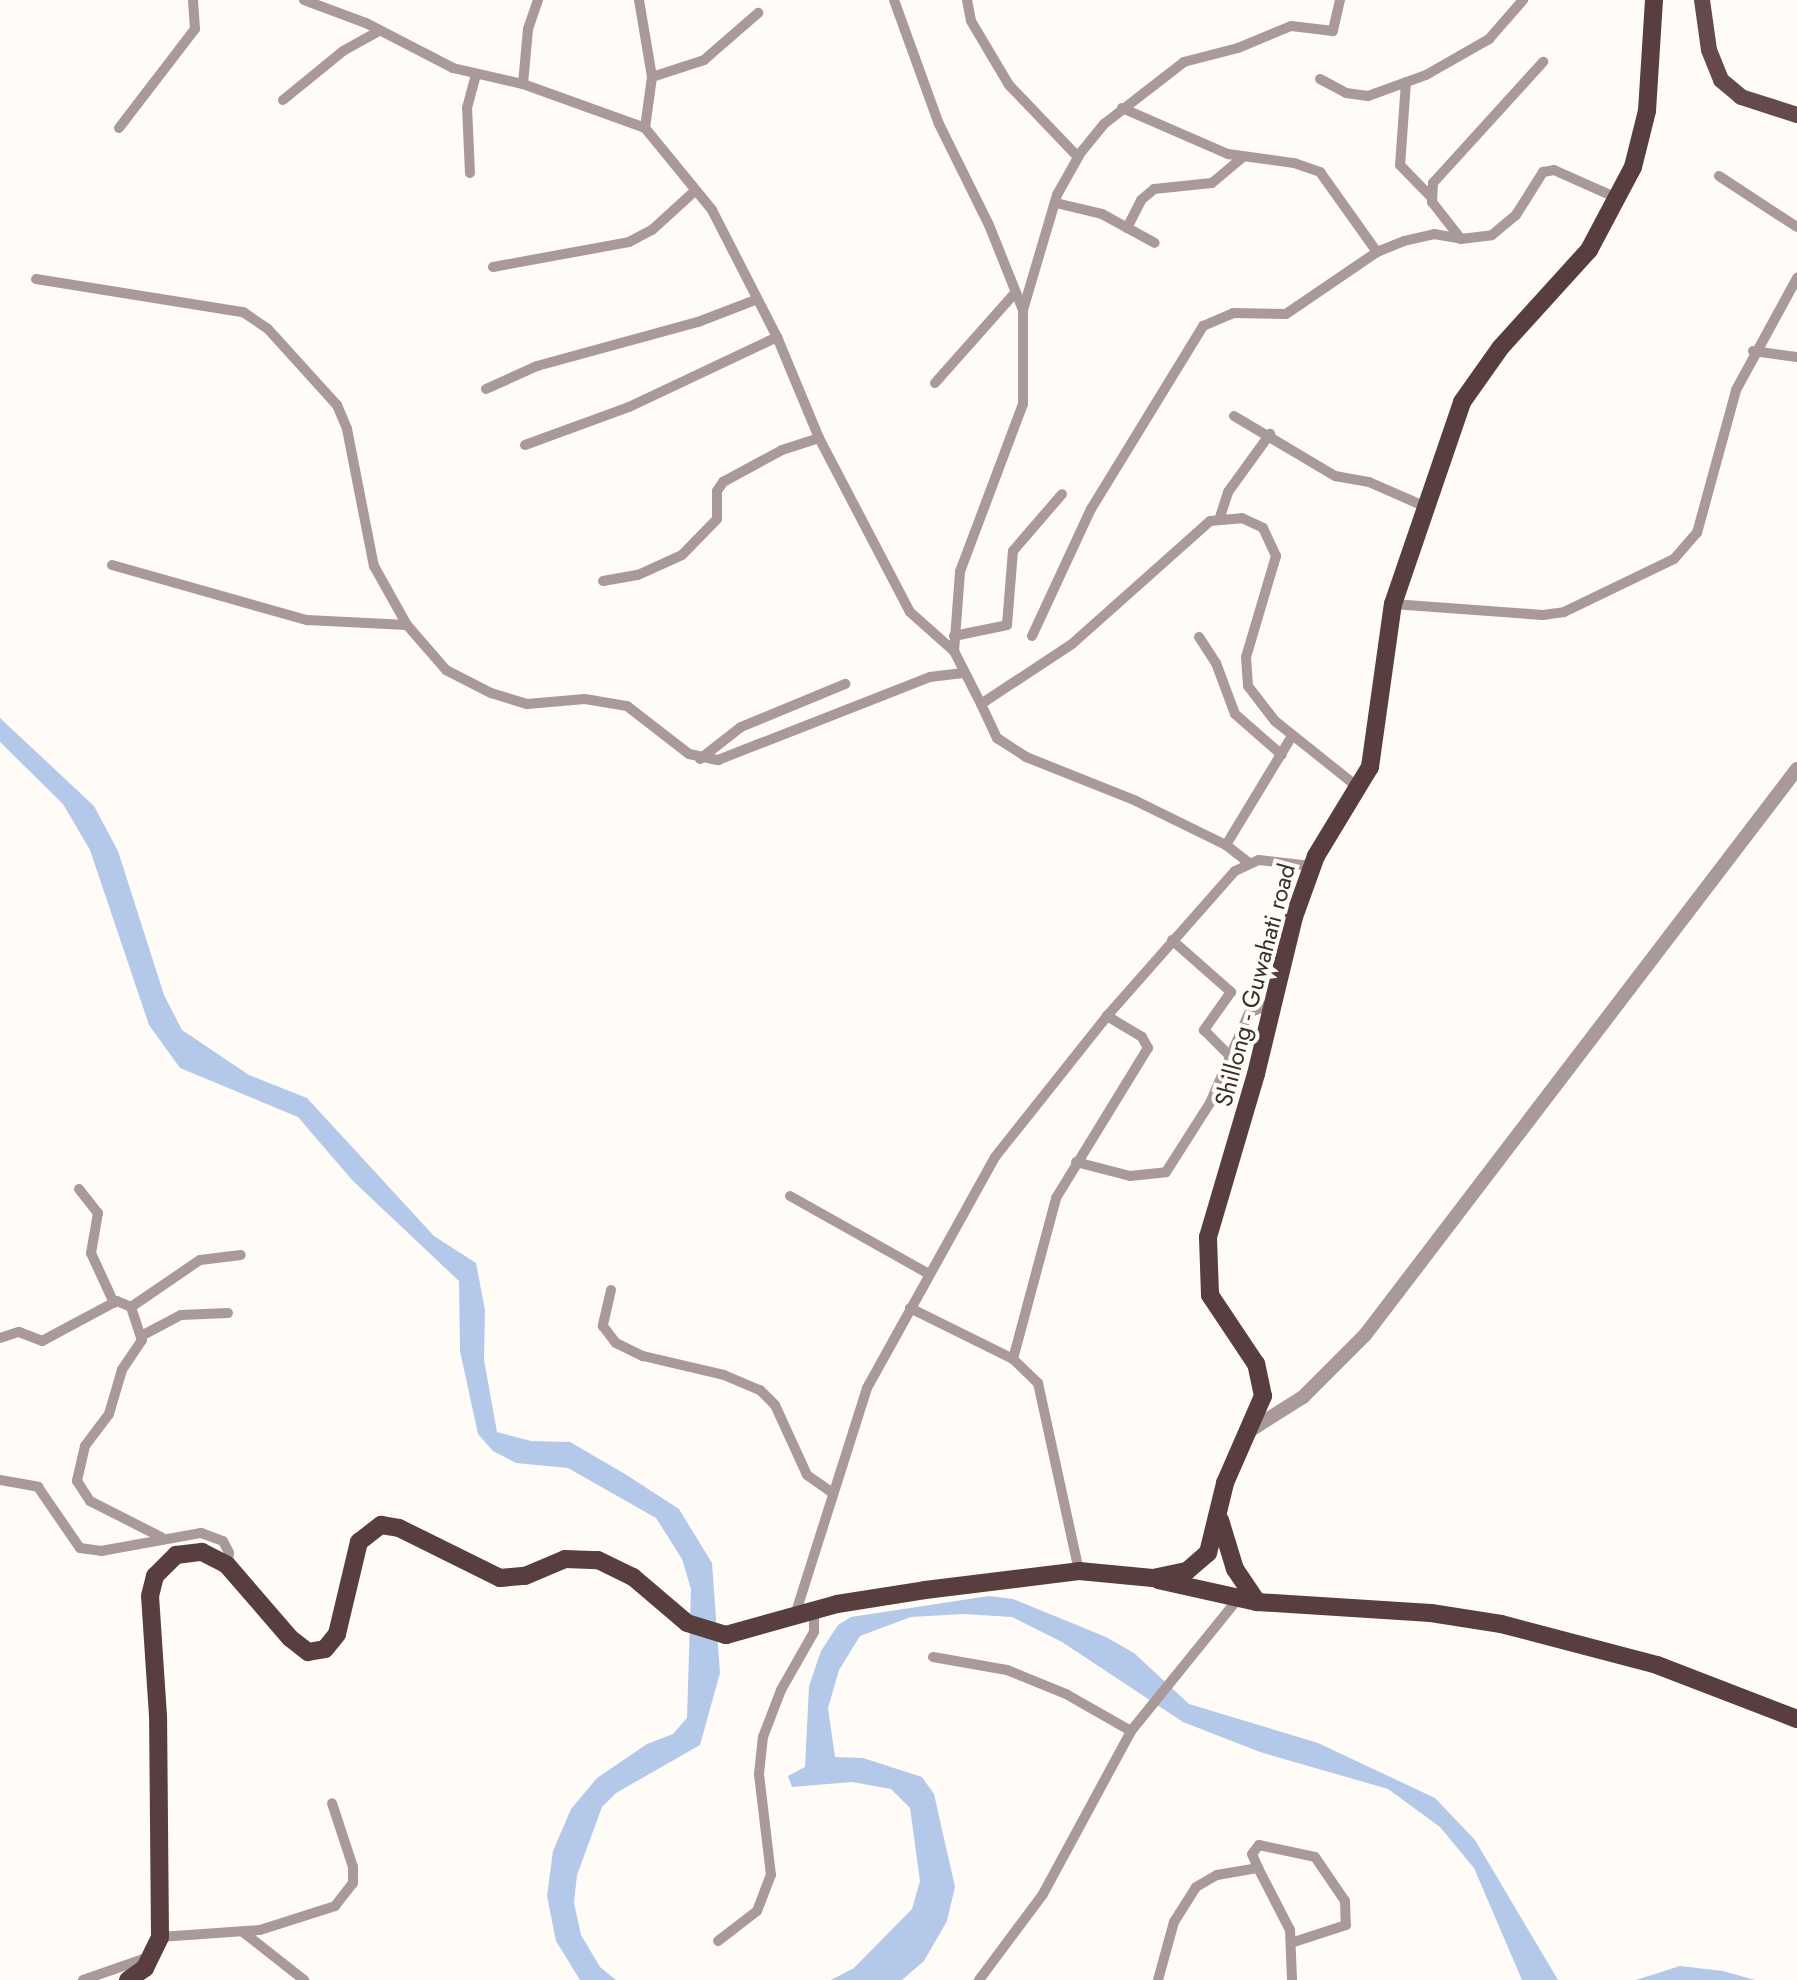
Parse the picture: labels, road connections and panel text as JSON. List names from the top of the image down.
{
  "streets": {
    "highway": ["Shillong - Guwahati road"]
  }
}
